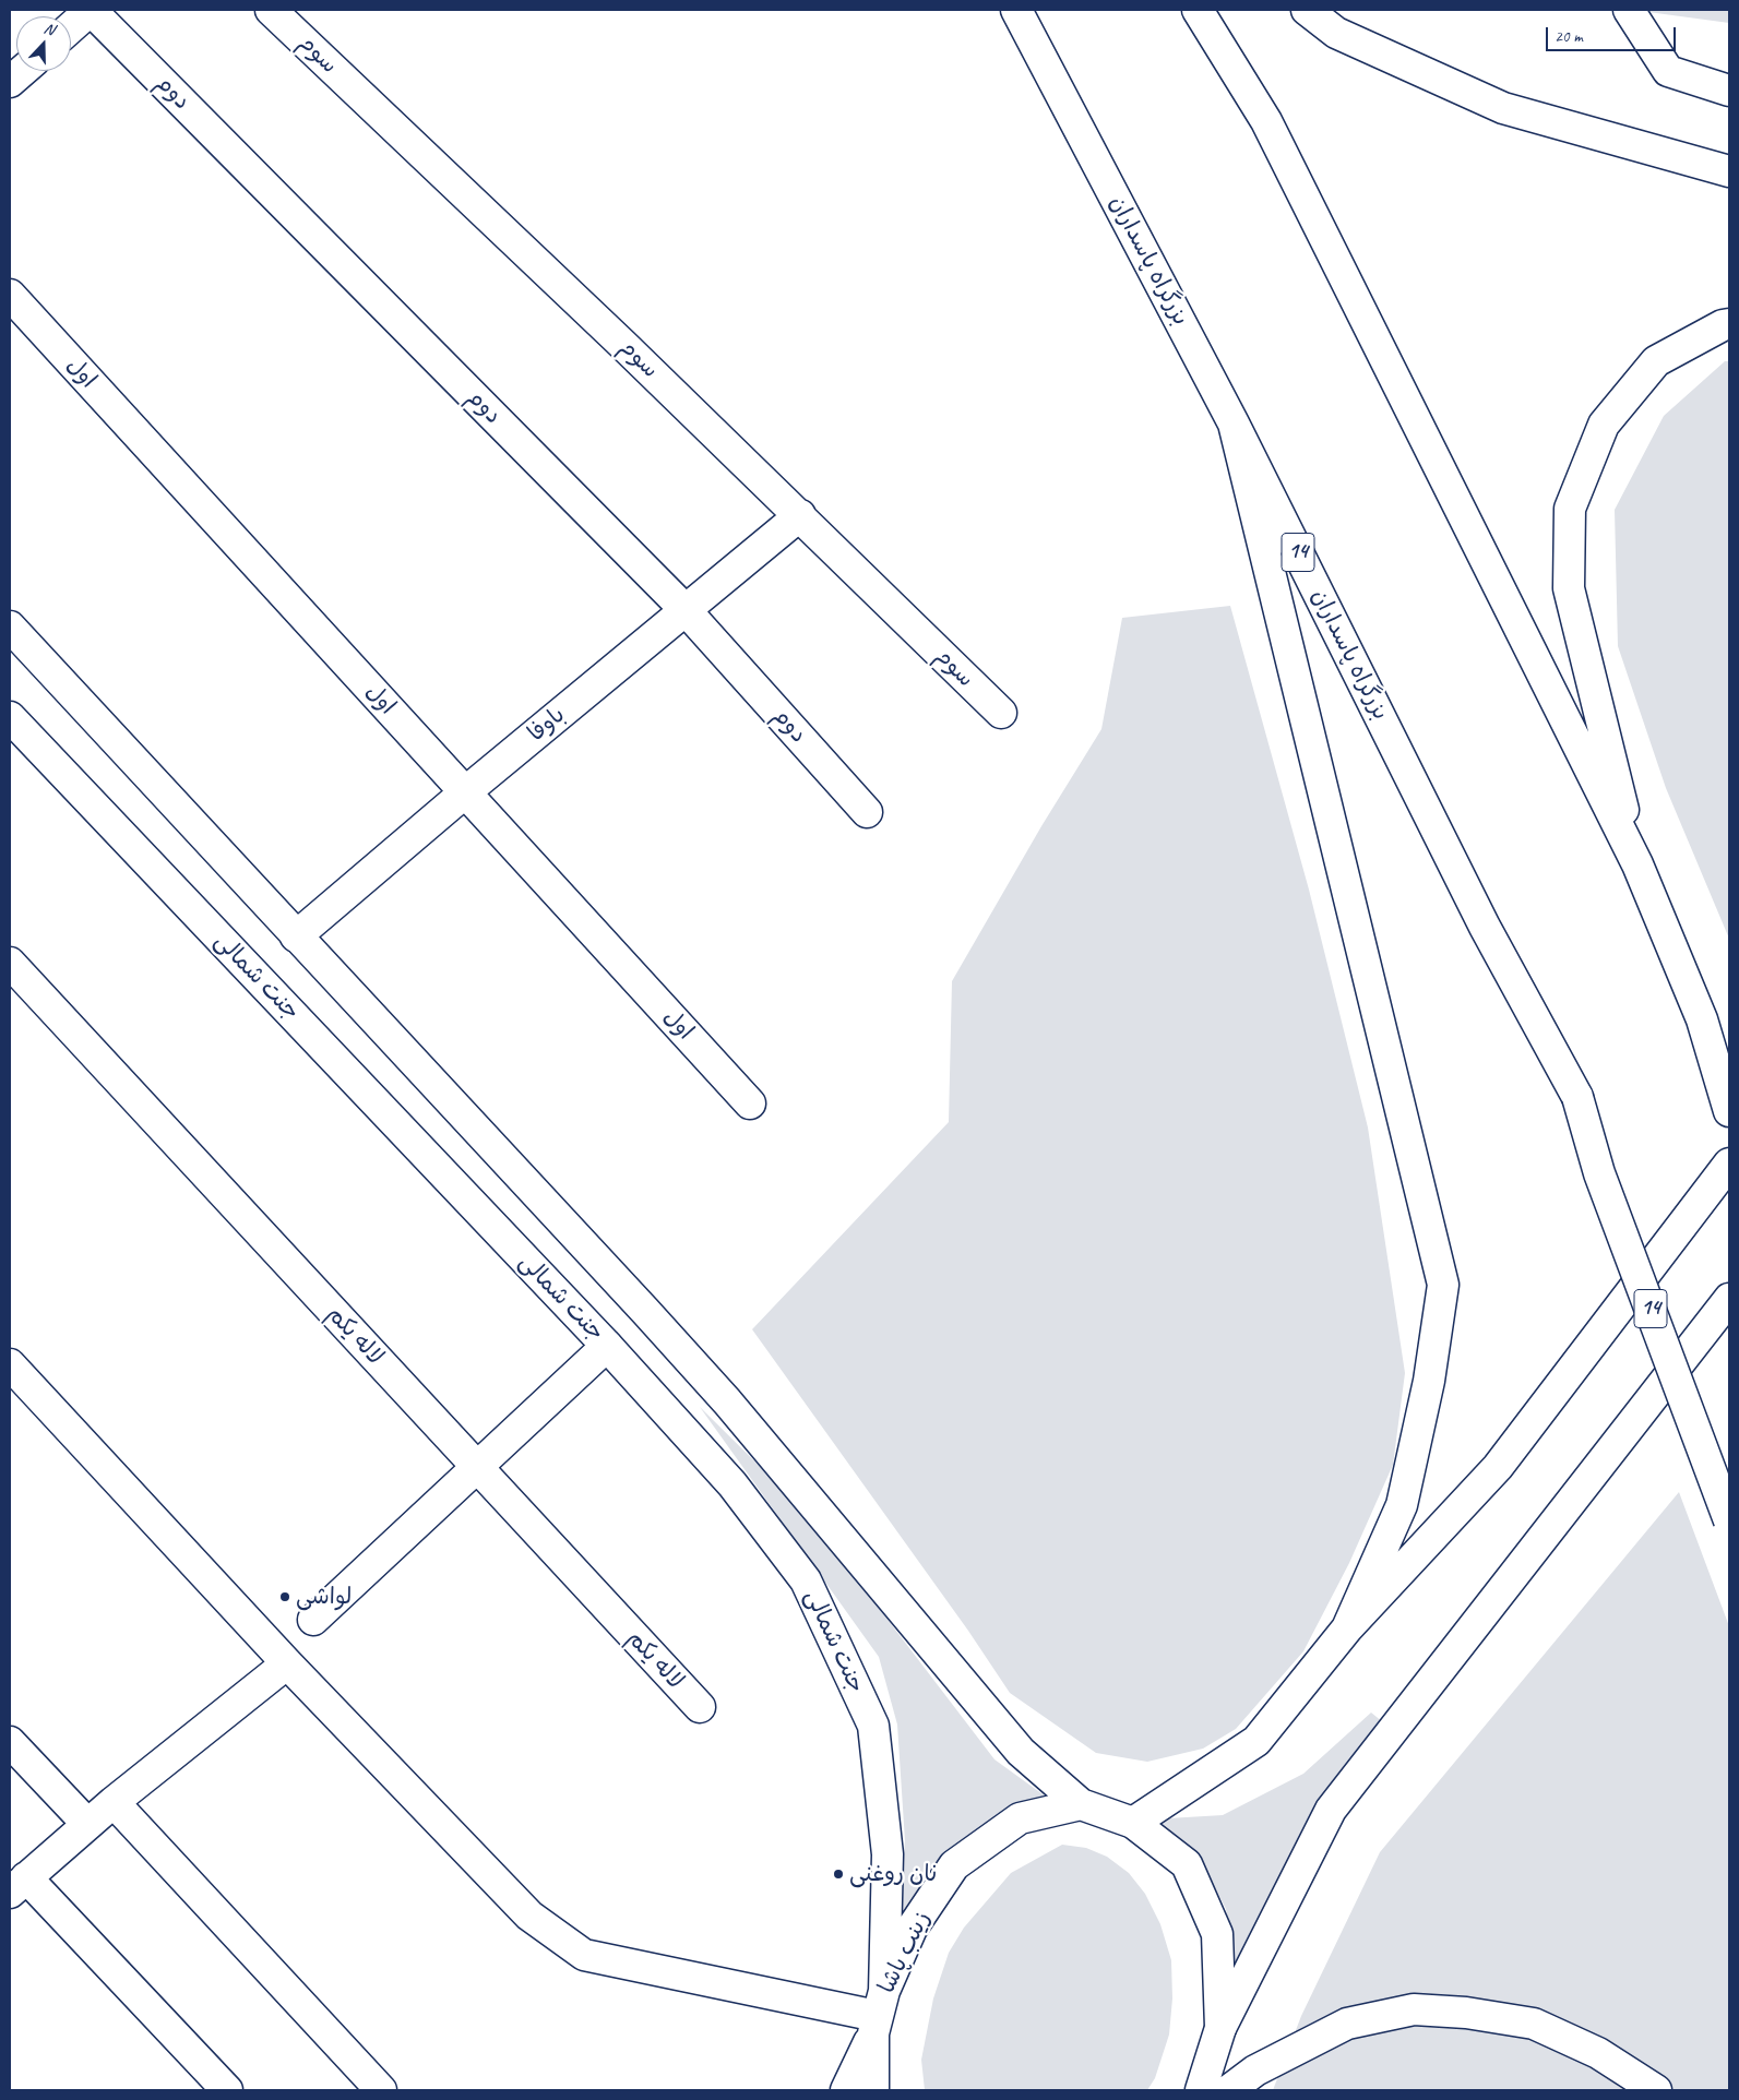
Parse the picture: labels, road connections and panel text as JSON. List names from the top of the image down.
{
  "streets": {
    "main road": [
      "سوم",
      "دوم",
      "بزرگراه پاسداران",
      "اول",
      "14",
      "باوفا",
      "جنت شمالی",
      "لاله یکم",
      "زینب پاشا"
    ]
  },
  "crossings": [
    ["سوم", "باوفا"],
    ["دوم", "باوفا"],
    ["اول", "باوفا"],
    ["جنت شمالی", "زینب پاشا"]
  ],
  "places": ["لواشی", "نان روغنی"],
  "scale_bar": "20 m",
  "north": "top"
}
